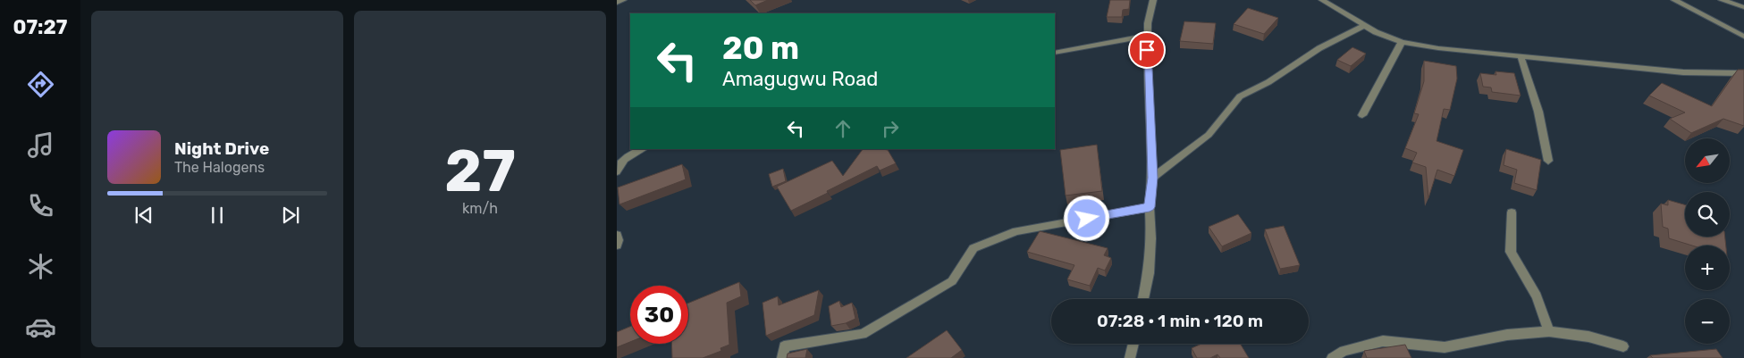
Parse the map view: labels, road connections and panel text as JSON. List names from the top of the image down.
{
  "north": "bottom left",
  "page": {
    "tabs": "07:27",
    "tile": ["27", "km/h"],
    "turn": ["20 m", "Amagugwu Road"],
    "song": ["Night Drive", "The Halogens"],
    "map_buttons": ["+", "−"],
    "limit": "30",
    "trip": "07:28 · 1 min · 120 m"
  }
}
